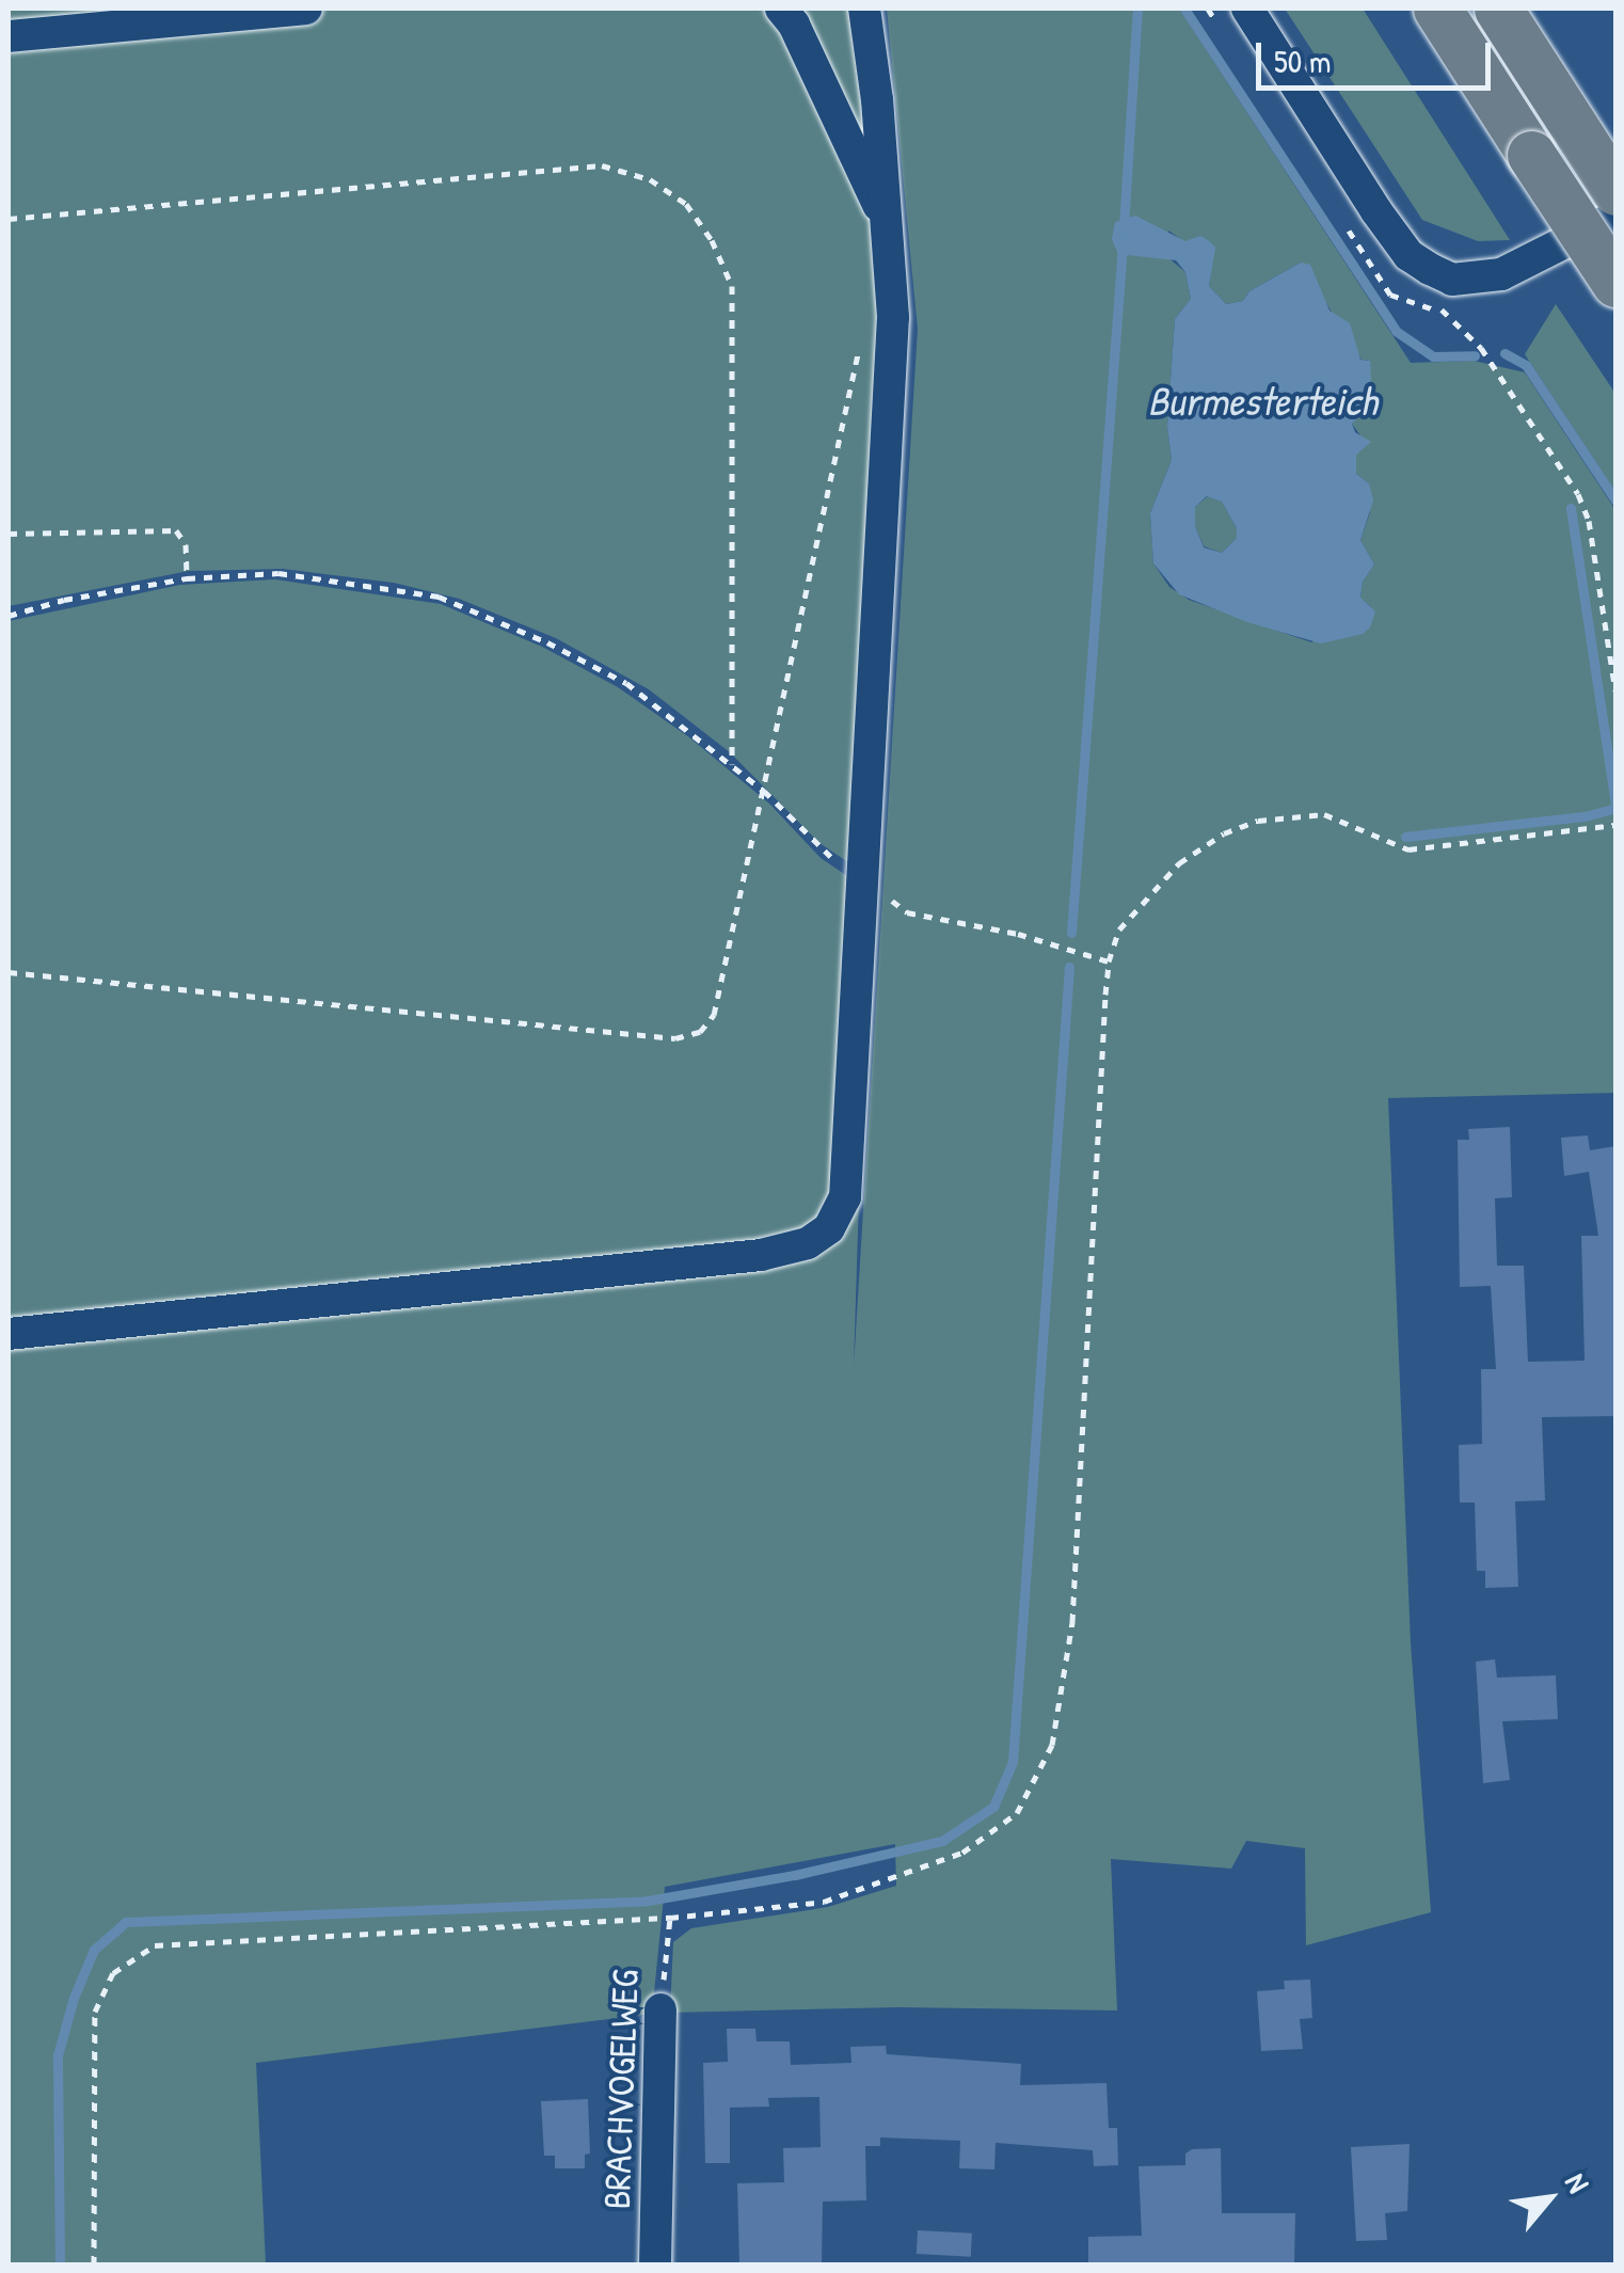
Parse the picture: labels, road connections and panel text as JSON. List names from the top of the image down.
{
  "streets": {
    "street": ["BRACHVOGELWEG"]
  },
  "water": ["Burmesterteich"],
  "scale_bar": "50 m",
  "north": "top right"
}
